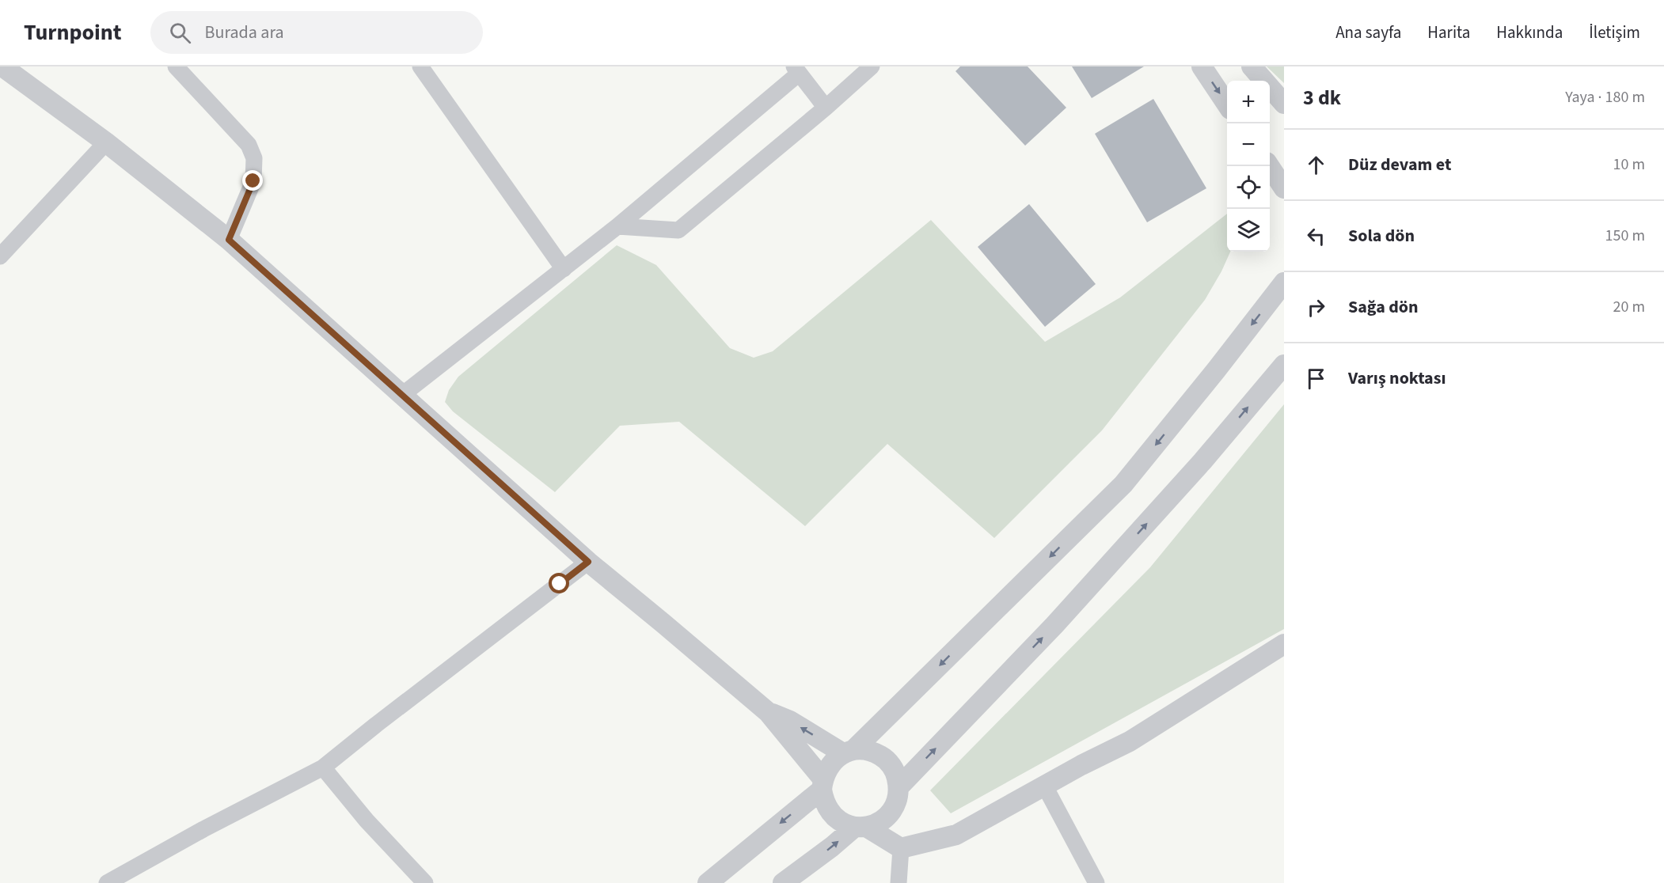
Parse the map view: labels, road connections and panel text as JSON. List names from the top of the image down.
{
  "page": {
    "header": "Turnpoint",
    "search": "Burada ara",
    "nav": [
      "Ana sayfa",
      "Harita",
      "Hakkında",
      "İletişim"
    ],
    "heading": ["3 dk", "Yaya · 180 m"],
    "map_buttons": ["+", "−"],
    "list": [
      ["Düz devam et", "10 m"],
      ["Sola dön", "150 m"],
      ["Sağa dön", "20 m"],
      "Varış noktası"
    ]
  }
}
